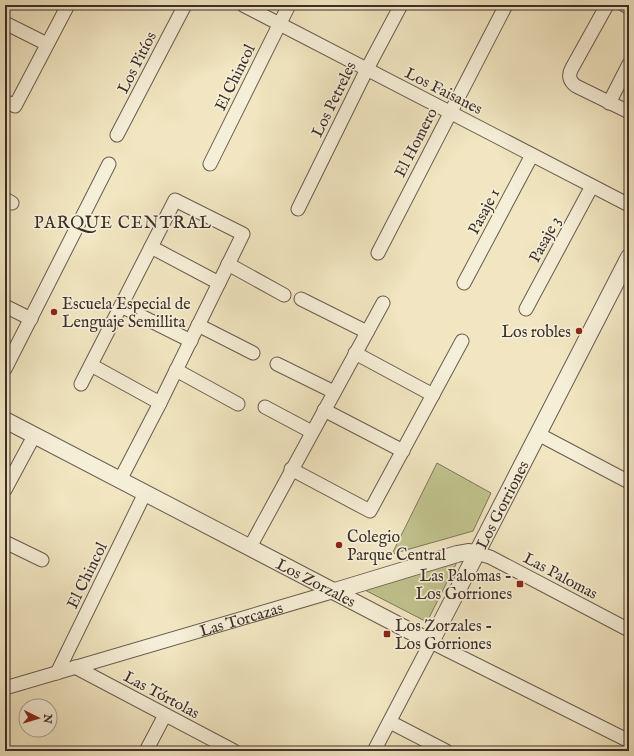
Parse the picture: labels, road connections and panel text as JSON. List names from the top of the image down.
{
  "streets": {
    "street": [
      "Los Pitíos",
      "El Chincol",
      "Los Faisanes",
      "Los Petreles",
      "El Homero",
      "Pasaje 1",
      "Pasaje 3",
      "Los Gorriones",
      "Las Palomas",
      "Los Zorzales",
      "Las Torcazas",
      "Las Tórtolas"
    ]
  },
  "crossings": [
    ["El Chincol", "Los Faisanes"],
    ["El Chincol", "Los Zorzales"],
    ["El Chincol", "Las Torcazas"],
    ["Los Faisanes", "Los Petreles"],
    ["Los Faisanes", "El Homero"],
    ["Los Faisanes", "Pasaje 1"],
    ["Los Faisanes", "Pasaje 3"],
    ["Los Gorriones", "Las Palomas"],
    ["Los Gorriones", "Los Zorzales"],
    ["Los Gorriones", "Las Torcazas"],
    ["Las Palomas", "Las Torcazas"],
    ["Los Zorzales", "Las Torcazas"],
    ["Las Torcazas", "Las Tórtolas"]
  ],
  "districts": ["PARQUE CENTRAL"],
  "places": {
    "other": ["Escuela Especial de Lenguaje Semillita", "Los robles", "Colegio Parque Central"],
    "transit": ["Las Palomas - Los Gorriones", "Los Zorzales - Los Gorriones"]
  },
  "north": "right"
}
